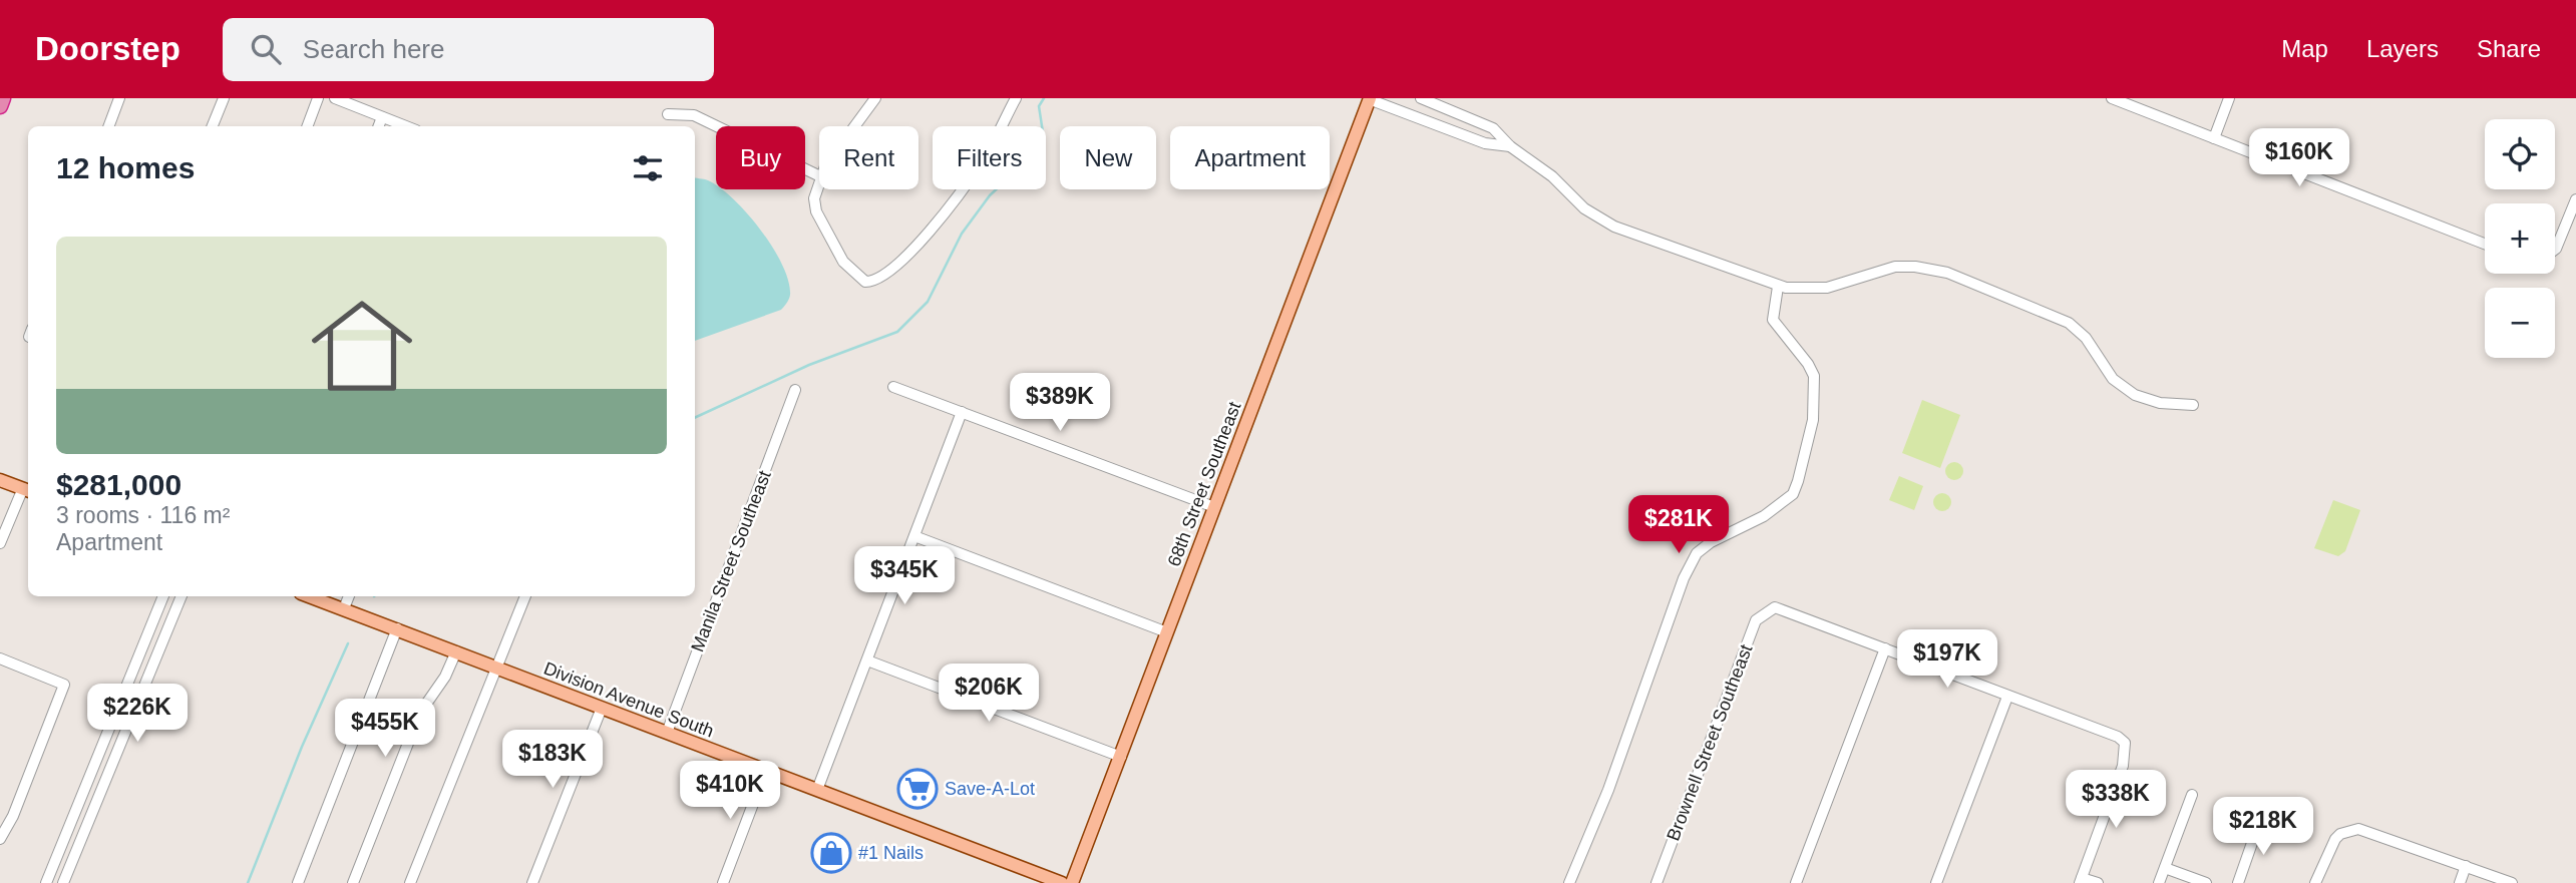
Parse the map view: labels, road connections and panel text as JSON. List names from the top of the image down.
{
  "streets": {
    "main road": ["68th Street Southeast", "Division Avenue South"],
    "street": ["Manila Street Southeast", "Brownell Street Southeast"]
  },
  "crossings": [
    ["Manila Street Southeast", "Division Avenue South"]
  ],
  "places": {
    "supermarket": ["Save-A-Lot"],
    "shop": ["#1 Nails"]
  },
  "page": {
    "header": "Doorstep",
    "search": "Search here",
    "nav": ["Map", "Layers", "Share"],
    "map_buttons": ["+", "−"],
    "chip": [
      "Buy",
      "Rent",
      "Filters",
      "New",
      "Apartment"
    ],
    "heading": "12 homes",
    "price": [
      "$160K",
      "$389K",
      "$281K",
      "$345K",
      "$197K",
      "$206K",
      "$226K",
      "$455K",
      "$183K",
      "$410K",
      "$338K",
      "$218K"
    ],
    "list": [
      {
        "name": "$281,000",
        "note": "3 rooms · 116 m² · Apartment"
      }
    ]
  }
}
